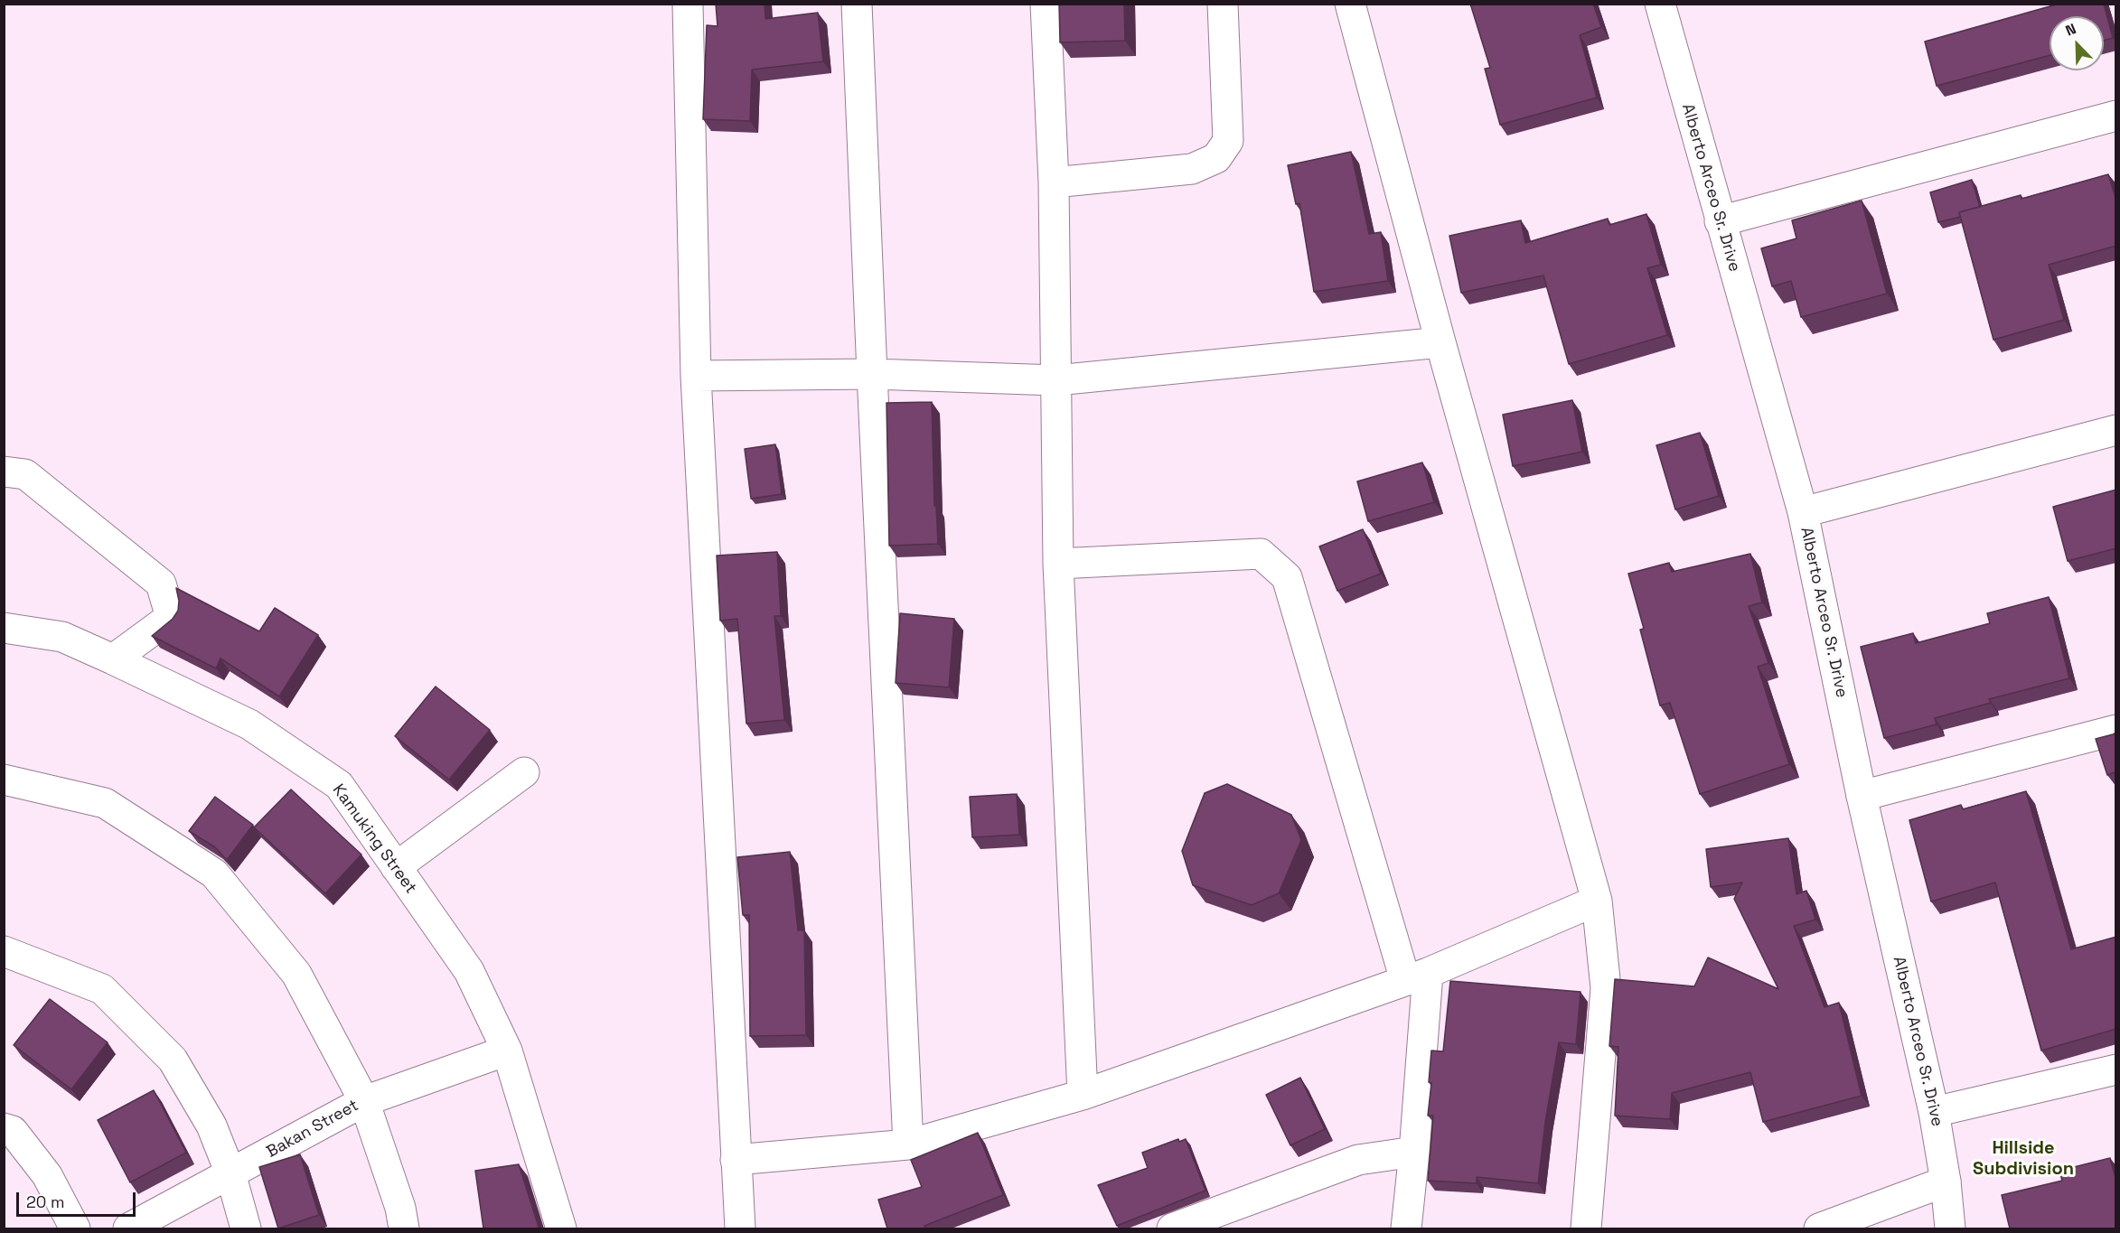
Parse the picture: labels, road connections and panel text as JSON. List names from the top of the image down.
{
  "streets": {
    "street": ["Alberto Arceo Sr. Drive", "Kamuking Street", "Bakan Street"]
  },
  "crossings": [
    ["Kamuking Street", "Bakan Street"]
  ],
  "districts": ["Hillside Subdivision"],
  "scale_bar": "20 m",
  "north": "top left"
}
